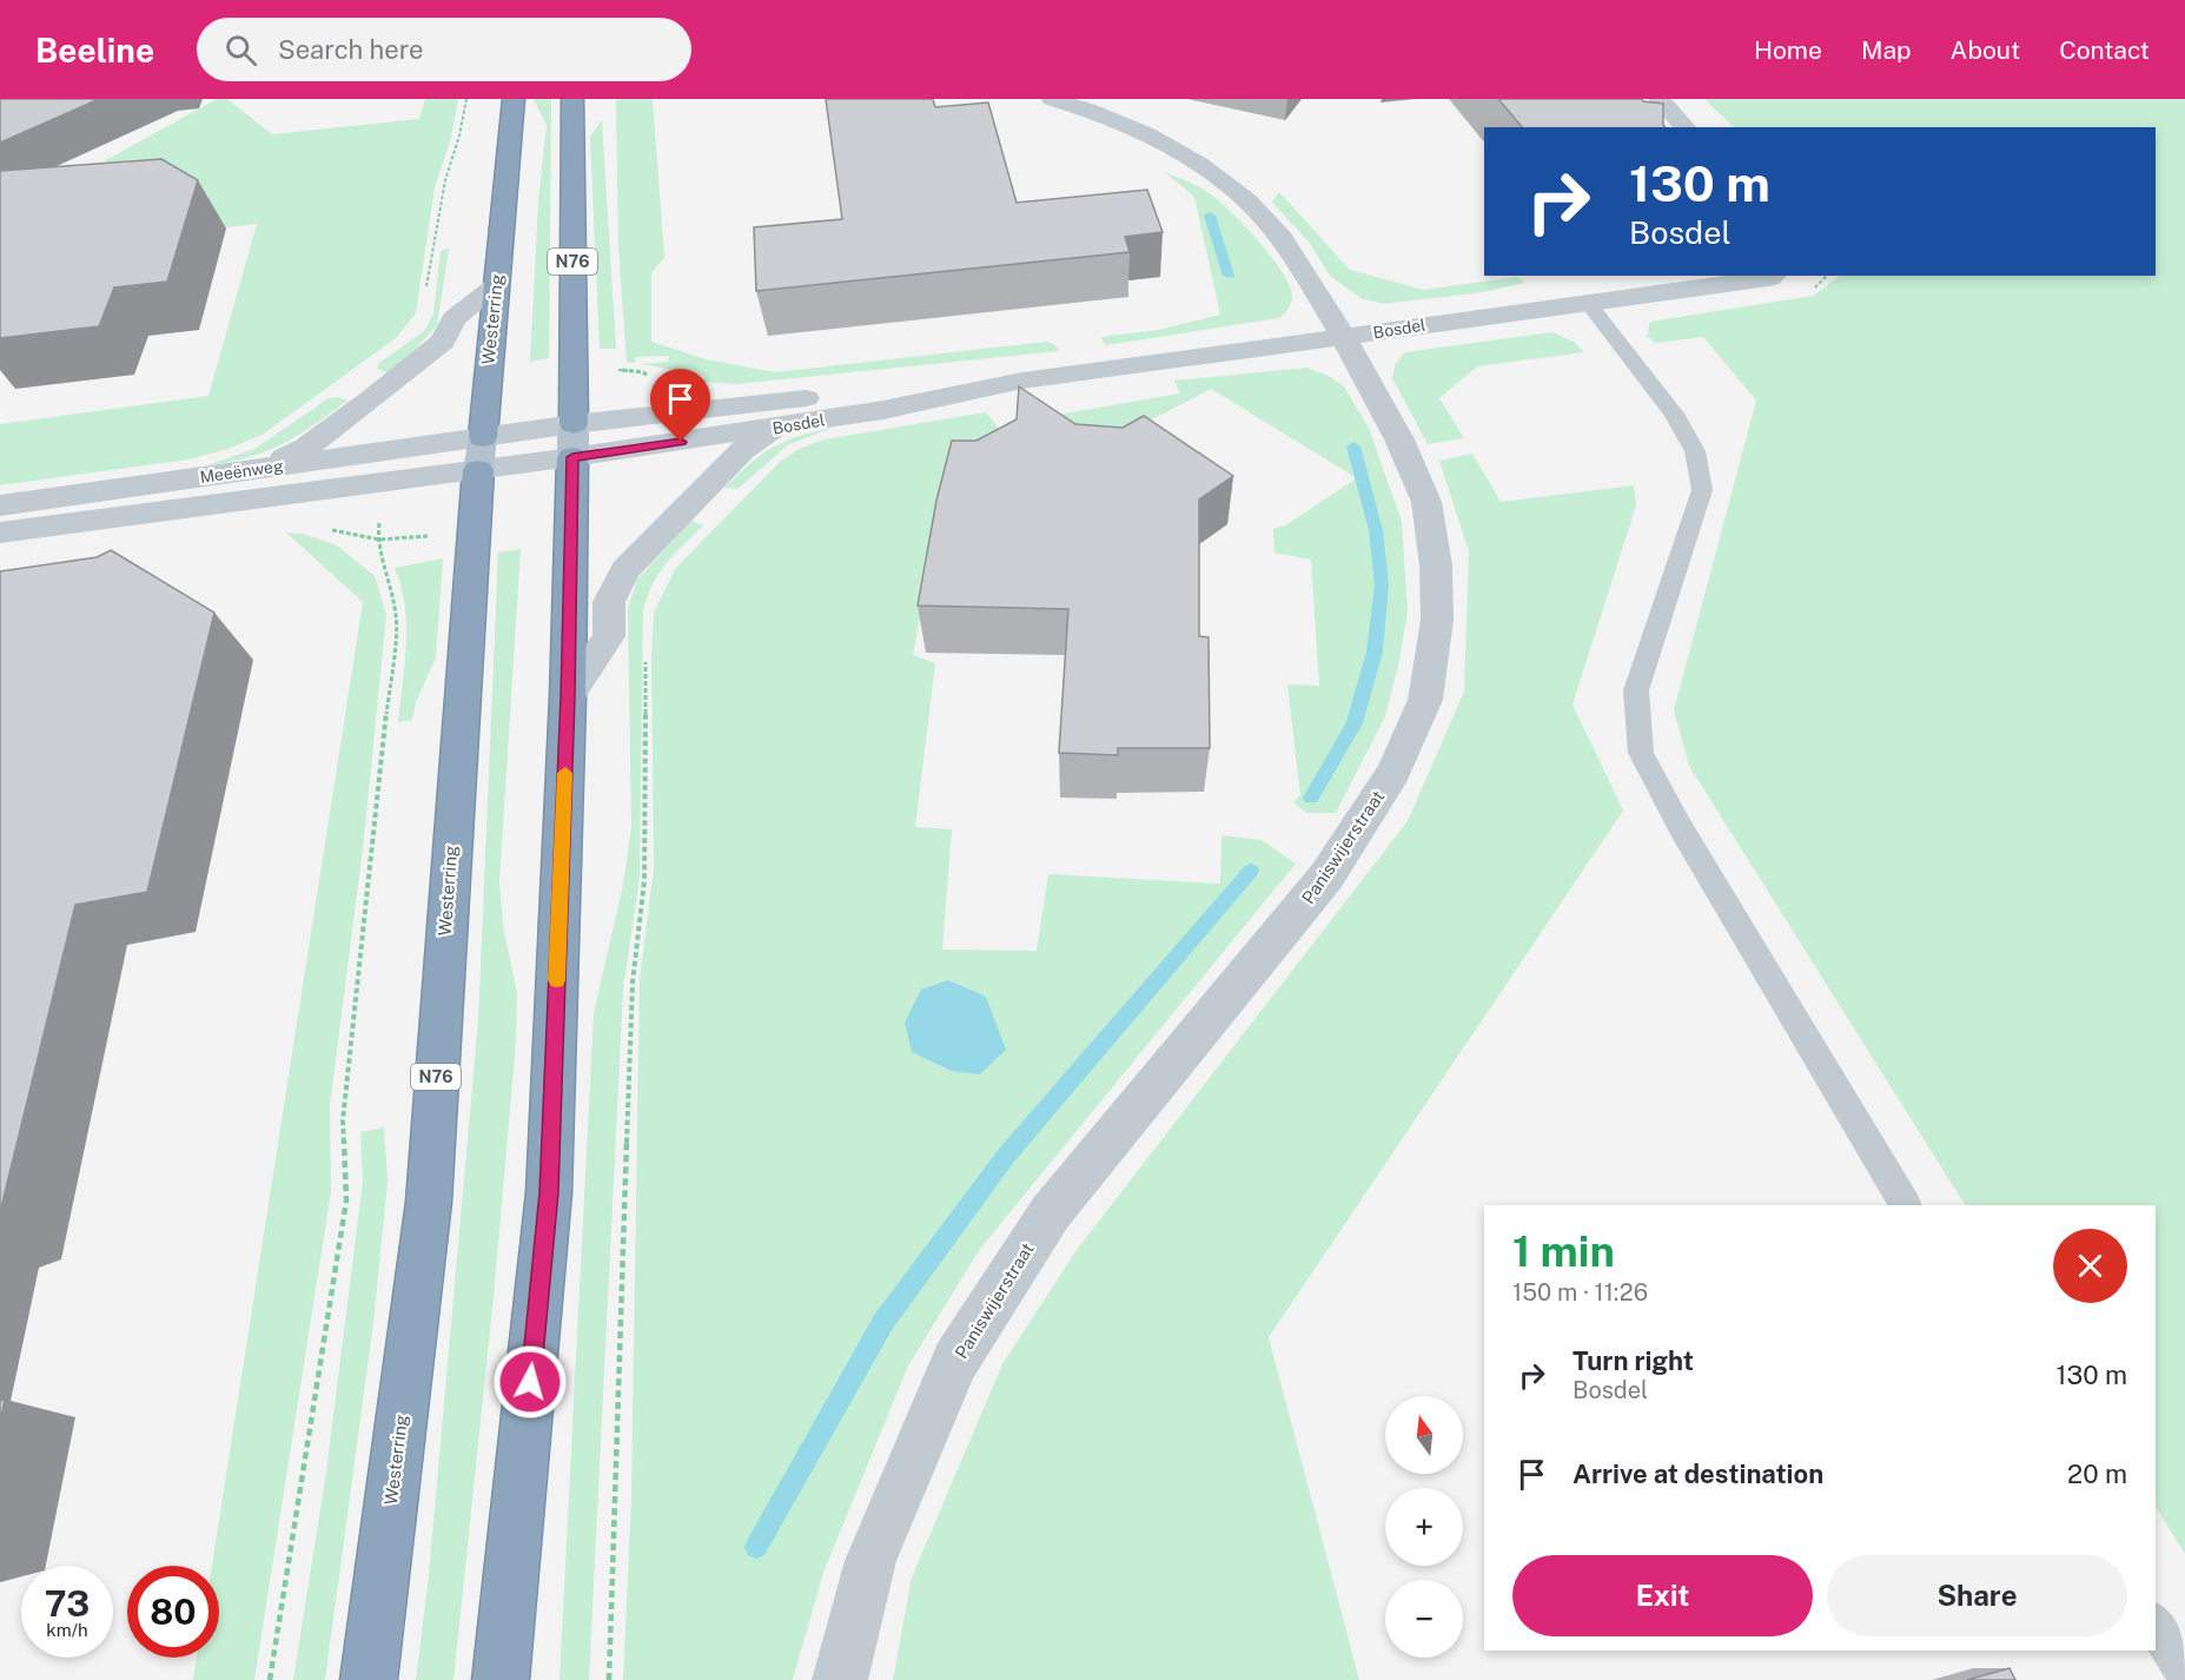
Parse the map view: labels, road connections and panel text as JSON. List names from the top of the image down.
{
  "streets": {
    "highway": ["N76", "Westerring"],
    "street": ["Bosdel", "Meeënweg", "Paniswijerstraat"]
  },
  "crossings": [
    ["N76", "Bosdel"],
    ["Westerring", "Bosdel"],
    ["Westerring", "Meeënweg"],
    ["Bosdel", "Meeënweg"],
    ["Bosdel", "Paniswijerstraat"]
  ],
  "north": "top",
  "page": {
    "header": "Beeline",
    "search": "Search here",
    "nav": [
      "Home",
      "Map",
      "About",
      "Contact"
    ],
    "turn": ["130 m", "Bosdel"],
    "heading": ["1 min", "150 m · 11:26"],
    "list": [
      {
        "name": "Turn right",
        "note": "Bosdel",
        "value": "130 m"
      },
      {
        "name": "Arrive at destination",
        "value": "20 m"
      }
    ],
    "map_buttons": ["+", "−"],
    "buttons": ["Exit", "Share"],
    "speed": "73 km/h",
    "limit": "80"
  }
}
